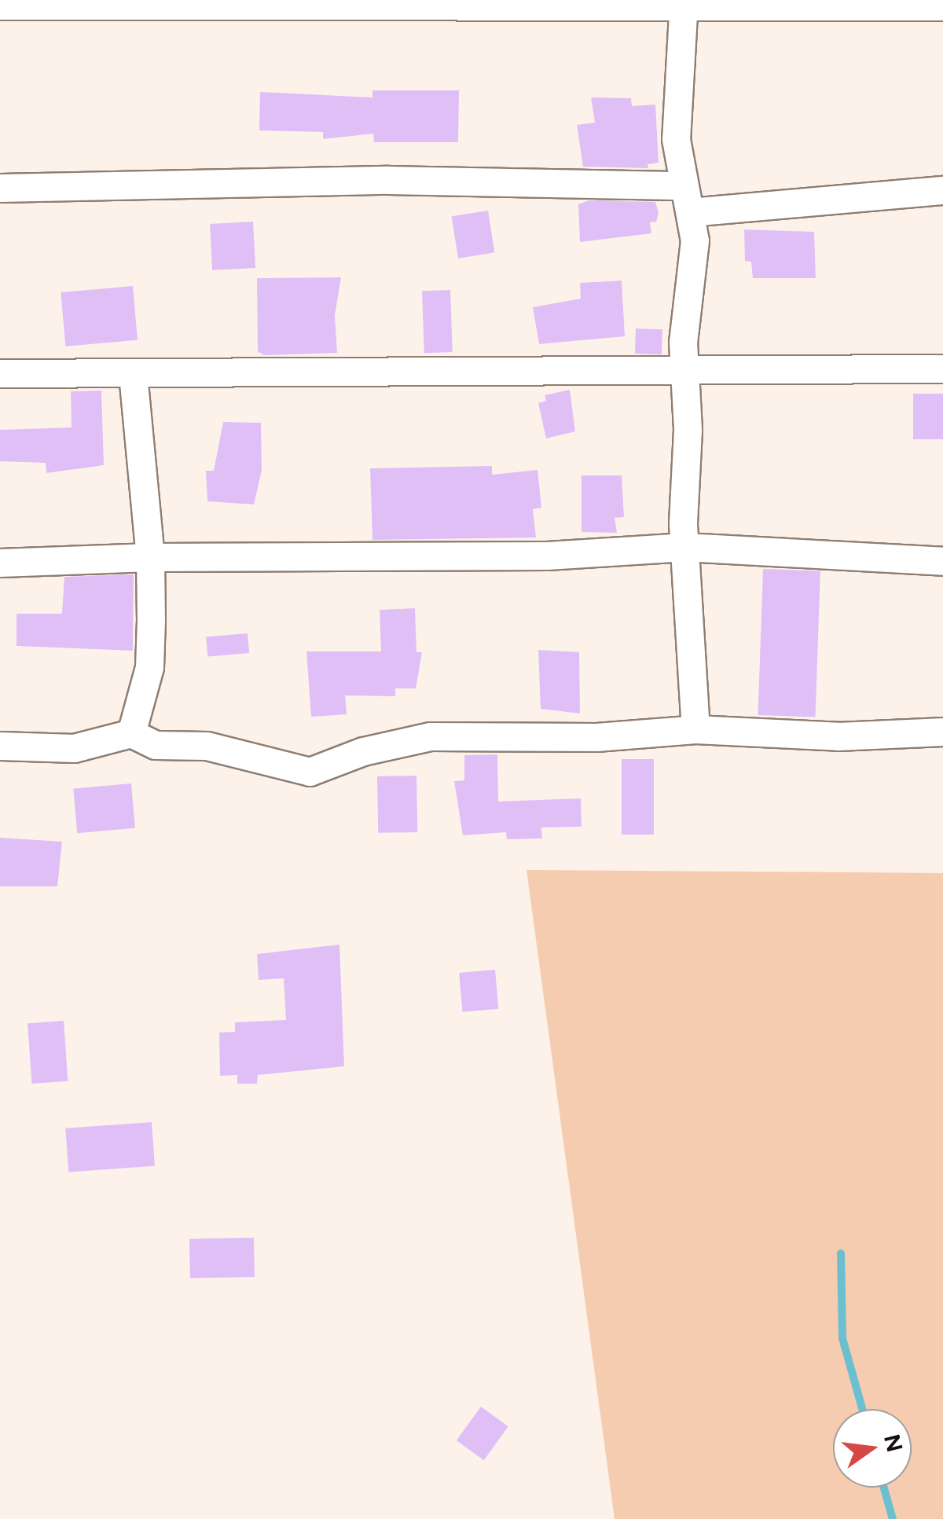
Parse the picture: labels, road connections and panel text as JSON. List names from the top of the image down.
{
  "north": "right"
}
